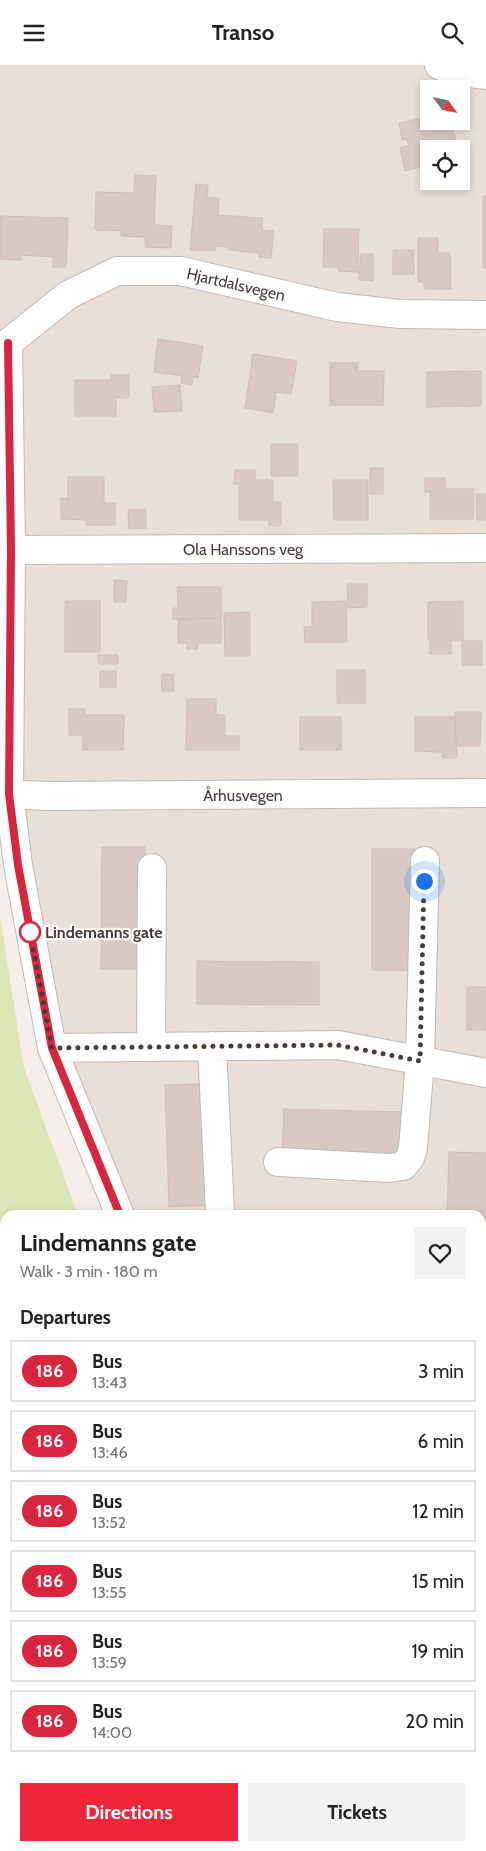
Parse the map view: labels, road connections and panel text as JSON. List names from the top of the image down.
{
  "streets": {
    "street": ["Hjartdalsvegen", "Ola Hanssons veg", "Århusvegen"]
  },
  "places": ["Lindemanns gate"],
  "lines": ["bus line 186"],
  "north": "bottom right",
  "page": {
    "header": "Transo",
    "heading": [
      ["Lindemanns gate", "Walk · 3 min · 180 m"],
      "Departures"
    ],
    "list": [
      {
        "mark": "186",
        "name": "Bus",
        "note": "13:43",
        "value": "3 min"
      },
      {
        "mark": "186",
        "name": "Bus",
        "note": "13:46",
        "value": "6 min"
      },
      {
        "mark": "186",
        "name": "Bus",
        "note": "13:52",
        "value": "12 min"
      },
      {
        "mark": "186",
        "name": "Bus",
        "note": "13:55",
        "value": "15 min"
      },
      {
        "mark": "186",
        "name": "Bus",
        "note": "13:59",
        "value": "19 min"
      },
      {
        "mark": "186",
        "name": "Bus",
        "note": "14:00",
        "value": "20 min"
      }
    ],
    "buttons": ["Directions", "Tickets"]
  }
}
